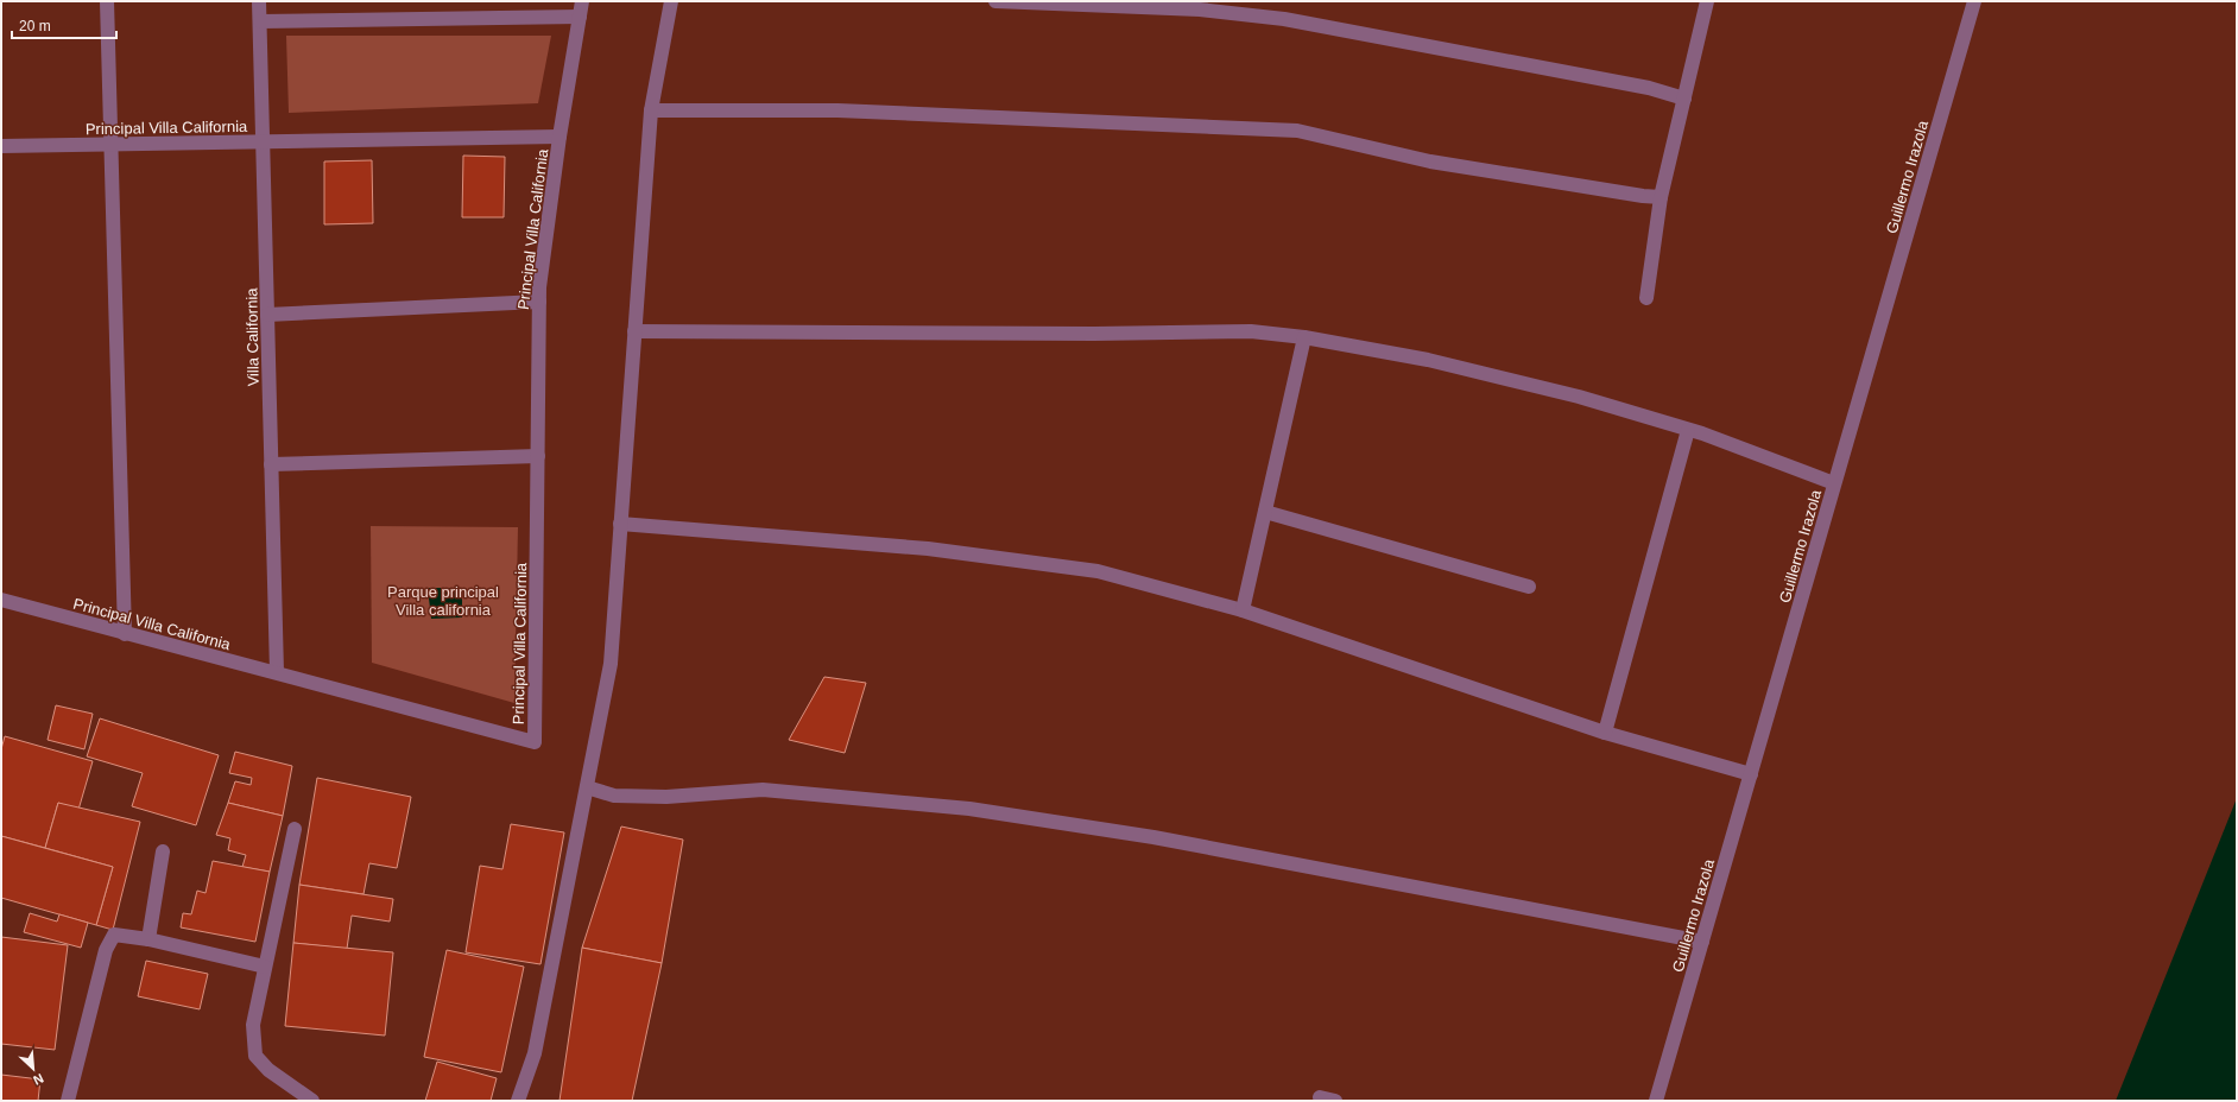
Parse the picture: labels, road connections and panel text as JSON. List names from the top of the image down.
{
  "streets": {
    "street": ["Principal Villa California", "Guillermo Irazola", "Villa California"]
  },
  "crossings": [
    ["Principal Villa California", "Villa California"]
  ],
  "parks": ["Parque principal Villa california"],
  "scale_bar": "20 m",
  "north": "bottom right"
}
